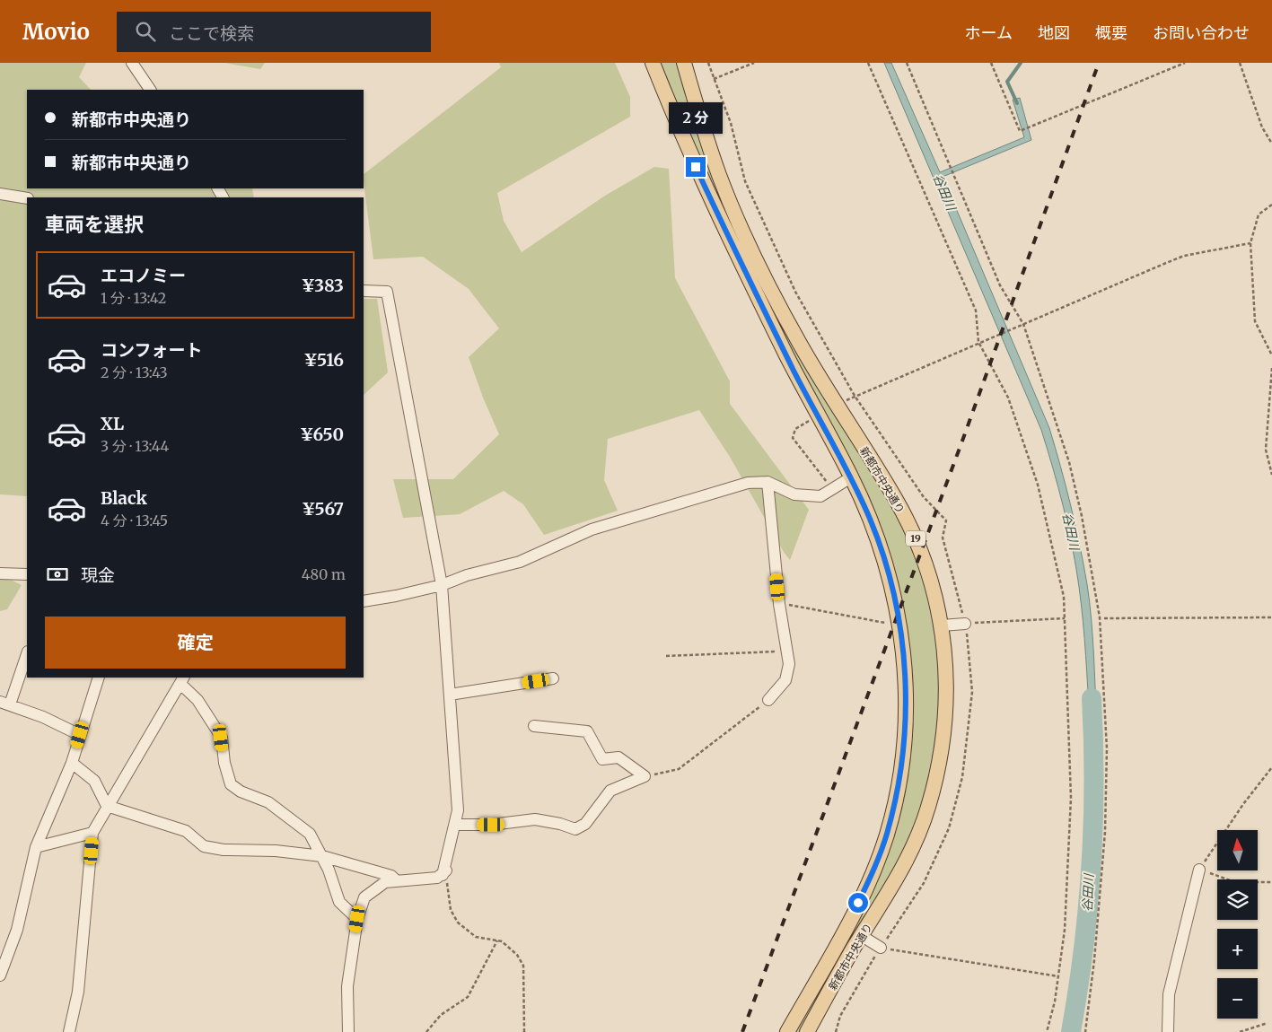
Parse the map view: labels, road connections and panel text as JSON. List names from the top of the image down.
{
  "streets": {
    "main road": ["新都市中央通り", "19"]
  },
  "water": ["谷田川"],
  "north": "top",
  "page": {
    "header": "Movio",
    "search": "ここで検索",
    "nav": [
      "ホーム",
      "地図",
      "概要",
      "お問い合わせ"
    ],
    "banner": ["新都市中央通り", "新都市中央通り"],
    "bubble": "2 分",
    "heading": "車両を選択",
    "list": [
      {
        "name": "エコノミー",
        "note": "1 分 · 13:42",
        "value": "¥383"
      },
      {
        "name": "コンフォート",
        "note": "2 分 · 13:43",
        "value": "¥516"
      },
      {
        "name": "XL",
        "note": "3 分 · 13:44",
        "value": "¥650"
      },
      {
        "name": "Black",
        "note": "4 分 · 13:45",
        "value": "¥567"
      }
    ],
    "pay": ["現金", "480 m"],
    "buttons": "確定",
    "map_buttons": ["+", "−"]
  }
}
